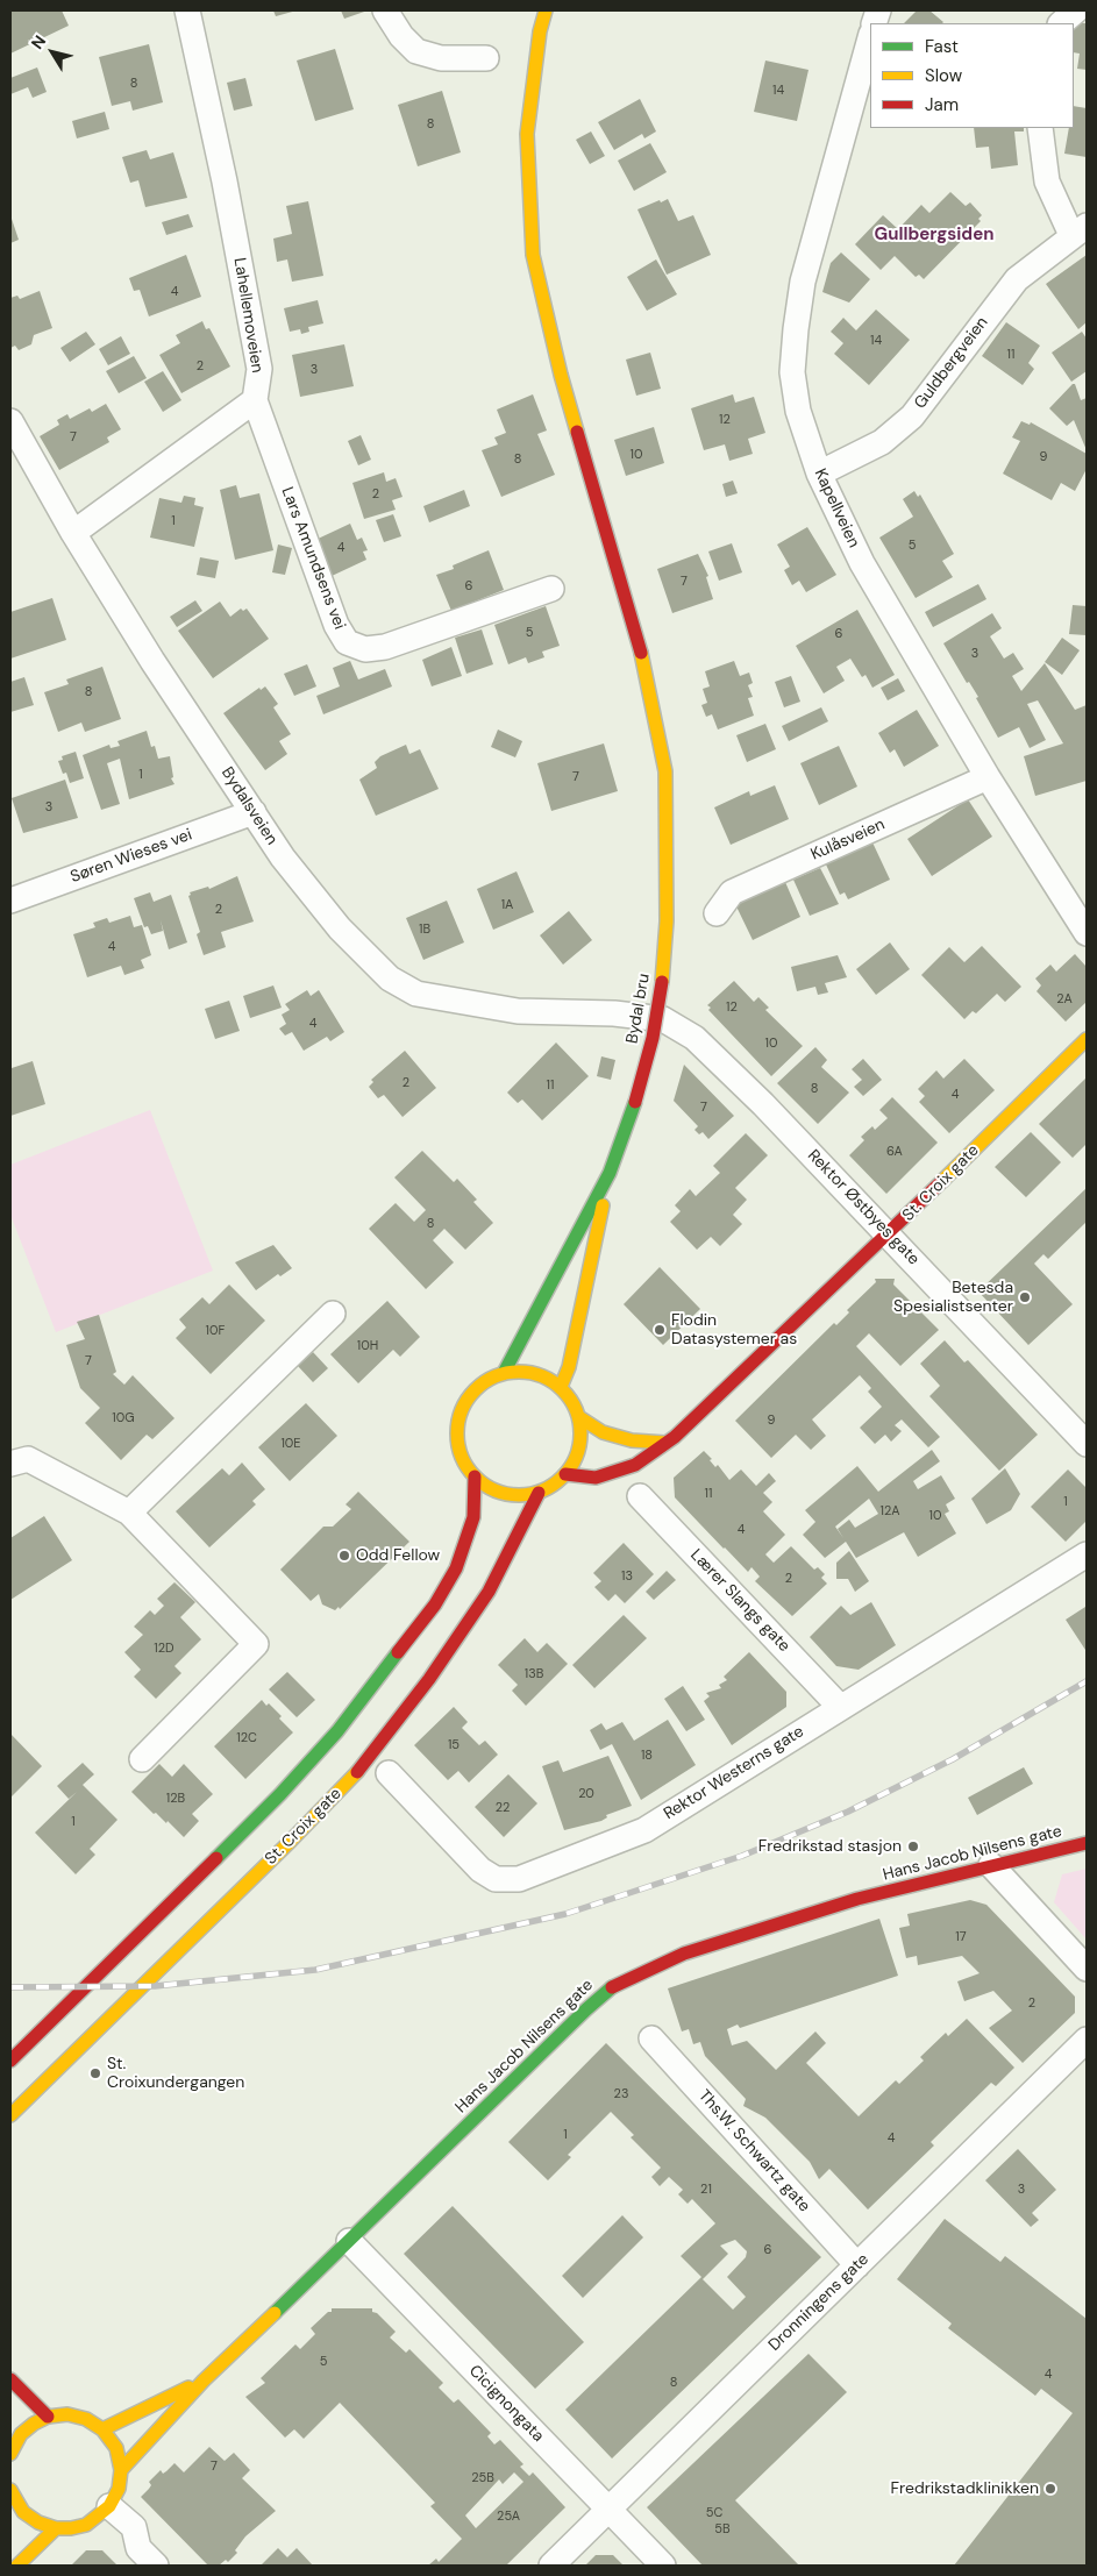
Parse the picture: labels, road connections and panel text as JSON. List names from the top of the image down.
{
  "streets": {
    "main road": ["Bydal bru", "St. Croix gate", "Hans Jacob Nilsens gate"],
    "street": [
      "Lahellemoveien",
      "Guldbergveien",
      "Kapellveien",
      "Lars Amundsens vei",
      "Bydalsveien",
      "Kulåsveien",
      "Søren Wieses vei",
      "Rektor Østbyes gate",
      "Lærer Slangs gate",
      "Rektor Westerns gate",
      "Ths.W. Schwartz gate",
      "Dronningens gate",
      "Cicignongata"
    ]
  },
  "crossings": [
    ["Lahellemoveien", "Lars Amundsens vei"],
    ["Guldbergveien", "Kapellveien"],
    ["Kapellveien", "Kulåsveien"],
    ["Bydalsveien", "Søren Wieses vei"],
    ["Bydalsveien", "Rektor Østbyes gate"],
    ["St. Croix gate", "Rektor Østbyes gate"],
    ["Lærer Slangs gate", "Rektor Westerns gate"],
    ["Hans Jacob Nilsens gate", "Cicignongata"],
    ["Ths.W. Schwartz gate", "Dronningens gate"],
    ["Dronningens gate", "Cicignongata"]
  ],
  "districts": ["Gullbergsiden"],
  "places": [
    "Betesda Spesialistsenter",
    "Flodin Datasystemer as",
    "Odd Fellow",
    "Fredrikstad stasjon",
    "St. Croixundergangen",
    "Fredrikstadklinikken"
  ],
  "house_numbers": [
    "8",
    "14",
    "8",
    "4",
    "14",
    "11",
    "2",
    "3",
    "12",
    "7",
    "10",
    "9",
    "8",
    "2",
    "1",
    "5",
    "4",
    "7",
    "6",
    "5",
    "6",
    "3",
    "8",
    "1",
    "7",
    "3",
    "1A",
    "2",
    "1B",
    "4",
    "2A",
    "12",
    "4",
    "10",
    "2",
    "11",
    "8",
    "4",
    "7",
    "6A",
    "8",
    "10F",
    "10H",
    "7",
    "10G",
    "9",
    "10E",
    "11",
    "1",
    "12A",
    "10",
    "4",
    "13",
    "2",
    "12D",
    "13B",
    "12C",
    "15",
    "18",
    "20",
    "12B",
    "22",
    "1",
    "17",
    "2",
    "23",
    "1",
    "4",
    "21",
    "3",
    "6",
    "5",
    "4",
    "8",
    "7",
    "25B",
    "5C",
    "25A",
    "5B"
  ],
  "legend": ["Fast", "Slow", "Jam"],
  "north": "top left"
}
